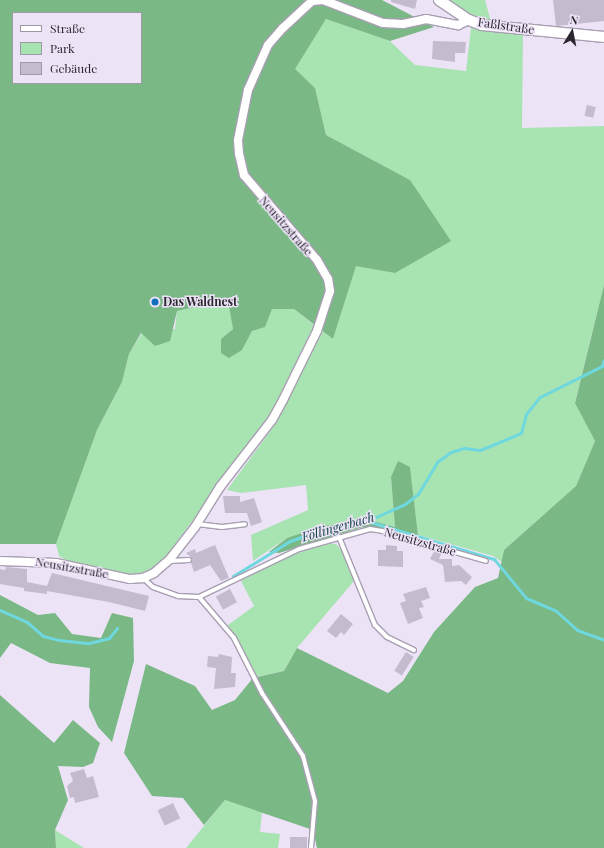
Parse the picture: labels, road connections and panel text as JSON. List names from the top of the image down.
{
  "streets": {
    "street": ["Faßlstraße", "Neusitzstraße"]
  },
  "crossings": [
    ["Faßlstraße", "Neusitzstraße"]
  ],
  "water": ["Föllingerbach"],
  "places": ["Das Waldnest"],
  "legend": ["Straße", "Park", "Gebäude"],
  "north": "top"
}
